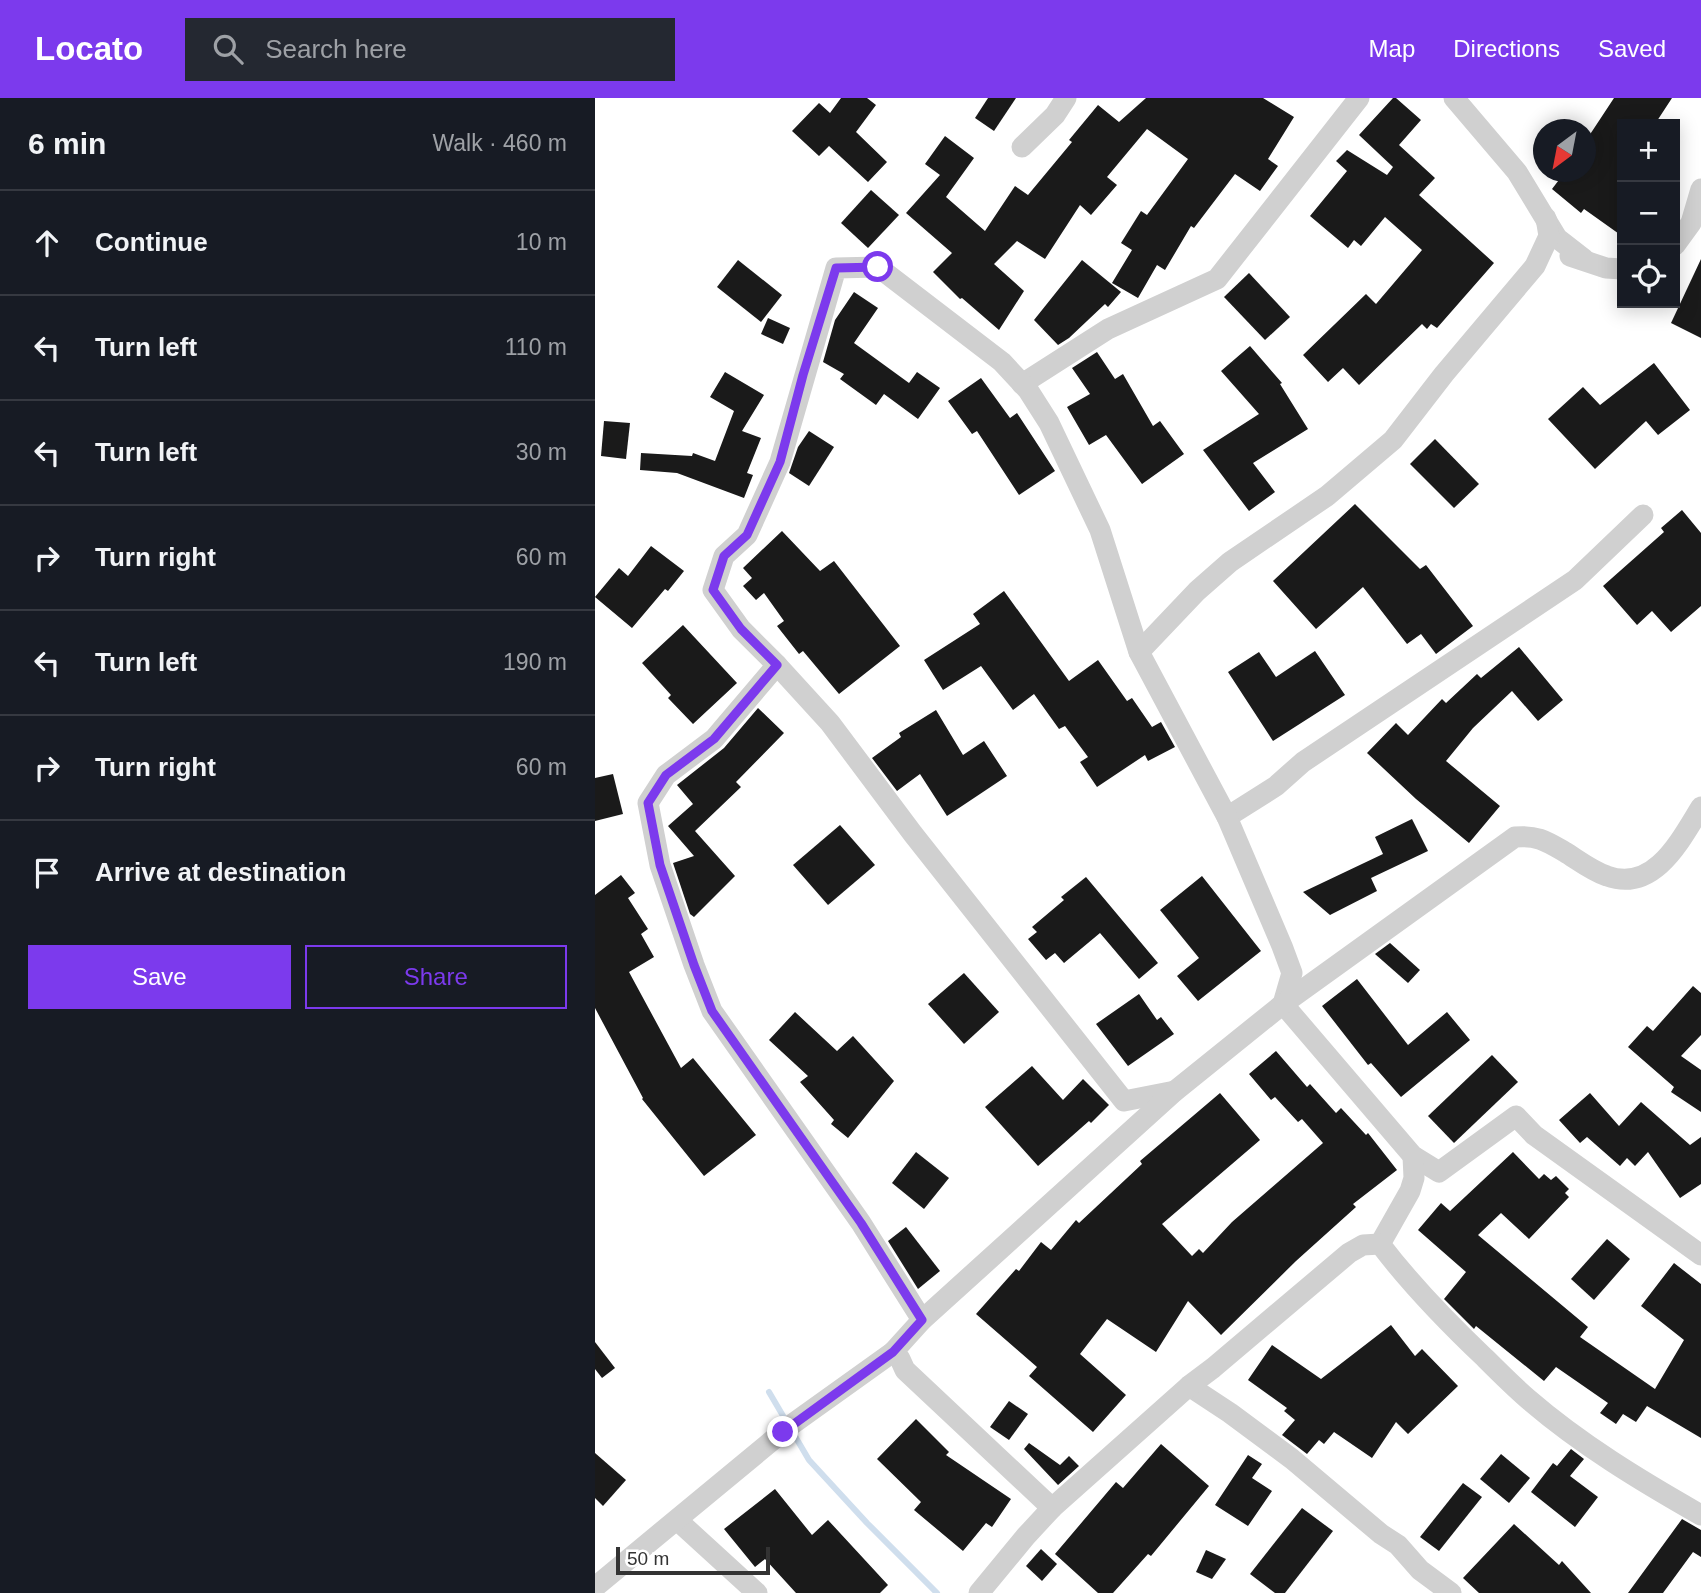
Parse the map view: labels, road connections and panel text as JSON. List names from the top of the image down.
{
  "scale_bar": "50 m",
  "north": "bottom left",
  "page": {
    "header": "Locato",
    "search": "Search here",
    "nav": ["Map", "Directions", "Saved"],
    "heading": ["6 min", "Walk · 460 m"],
    "map_buttons": ["+", "−"],
    "list": [
      ["Continue", "10 m"],
      ["Turn left", "110 m"],
      ["Turn left", "30 m"],
      ["Turn right", "60 m"],
      ["Turn left", "190 m"],
      ["Turn right", "60 m"],
      "Arrive at destination"
    ],
    "buttons": ["Save", "Share"],
    "scale": "50 m"
  }
}
